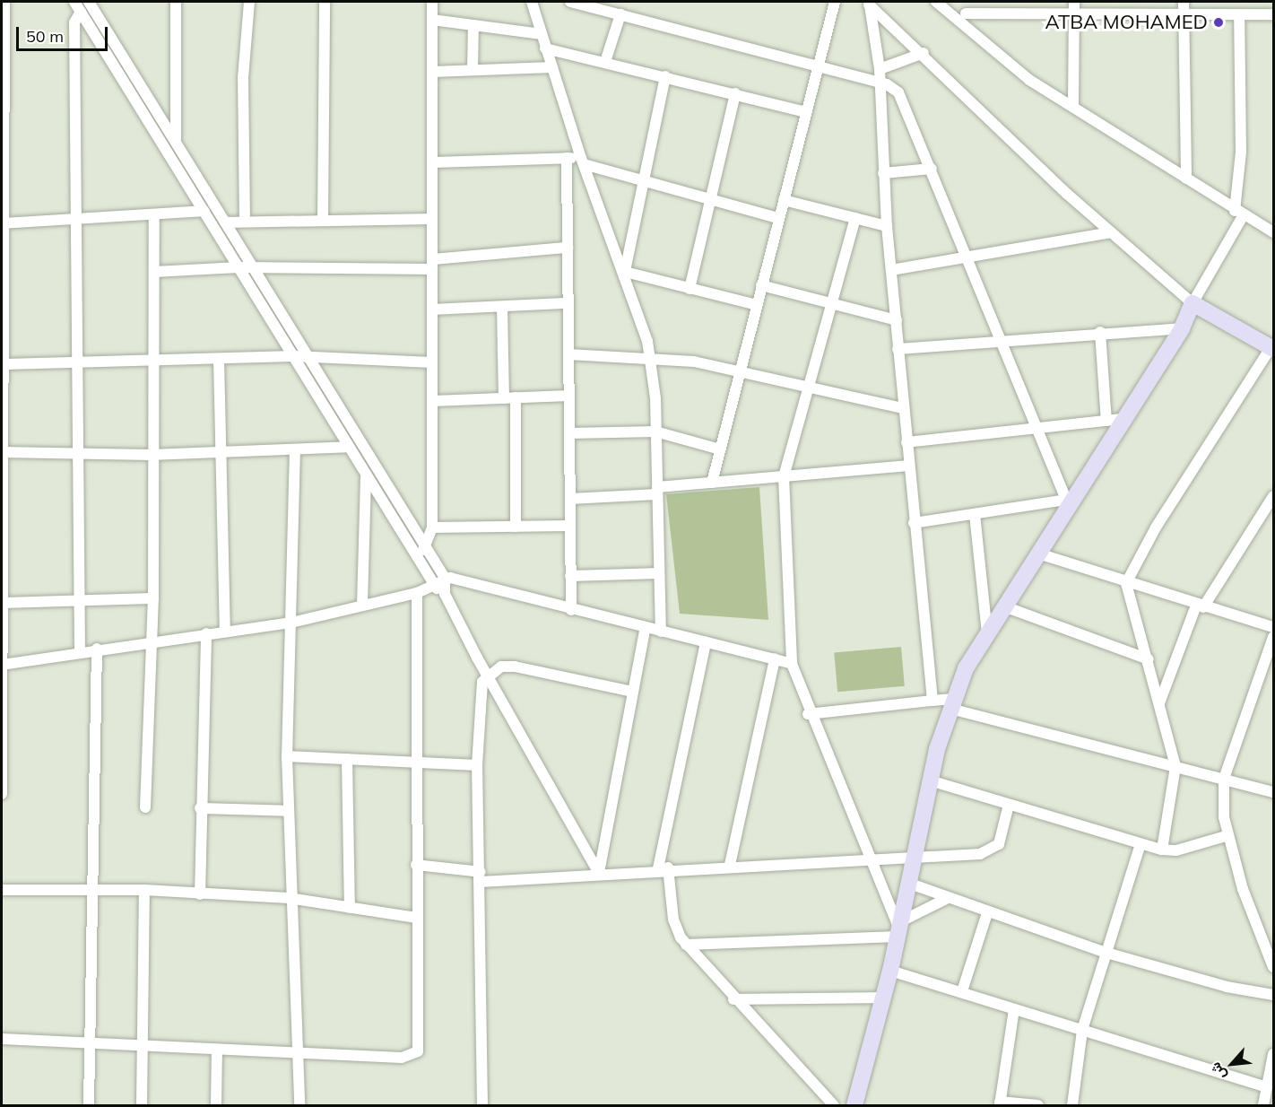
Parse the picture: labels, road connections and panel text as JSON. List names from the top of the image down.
{
  "places": ["ATBA MOHAMED"],
  "scale_bar": "50 m",
  "north": "bottom left"
}
